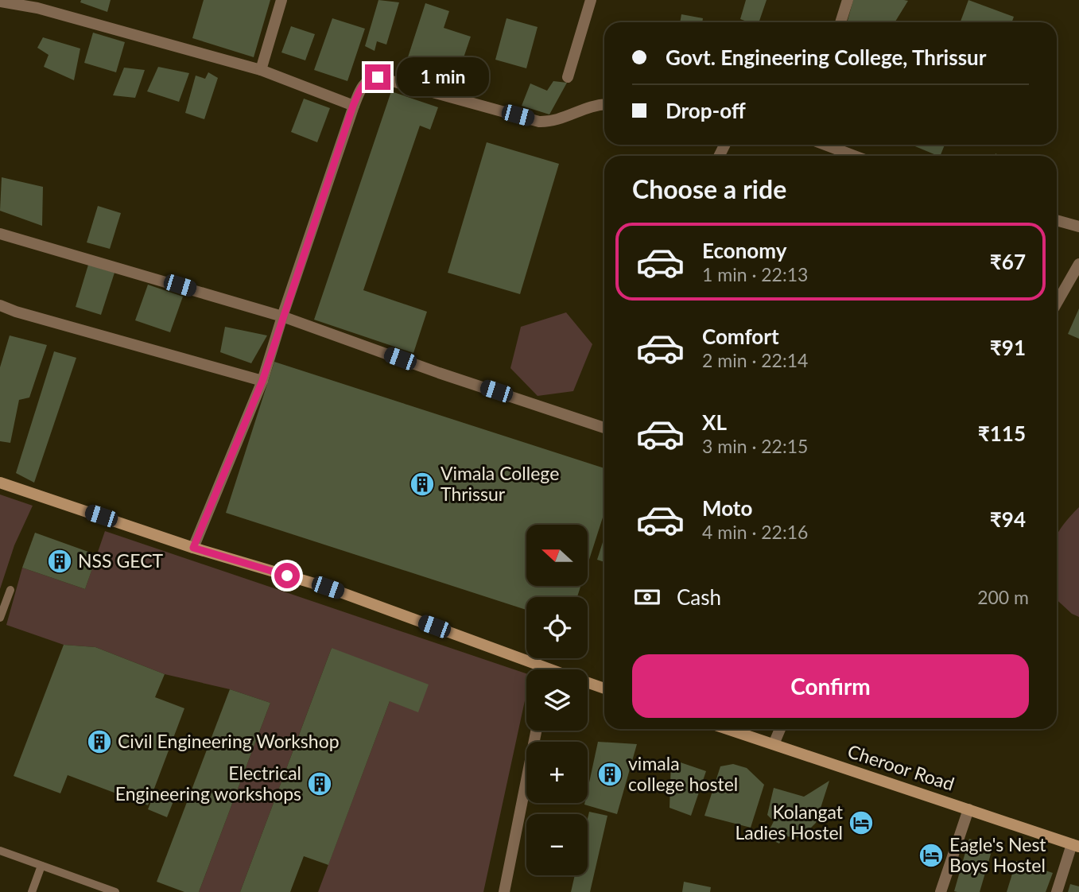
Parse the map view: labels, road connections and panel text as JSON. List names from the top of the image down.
{
  "streets": {
    "main road": ["Cheroor Road"]
  },
  "places": {
    "building": [
      "Vimala College Thrissur",
      "NSS GECT",
      "Civil Engineering Workshop",
      "vimala college hostel",
      "Electrical Engineering workshops"
    ],
    "hotel": ["Kolangat Ladies Hostel", "Eagle's Nest Boys Hostel"]
  },
  "north": "left",
  "page": {
    "banner": ["Govt. Engineering College, Thrissur", "Drop-off"],
    "bubble": "1 min",
    "heading": "Choose a ride",
    "list": [
      {
        "name": "Economy",
        "note": "1 min · 22:13",
        "value": "₹67"
      },
      {
        "name": "Comfort",
        "note": "2 min · 22:14",
        "value": "₹91"
      },
      {
        "name": "XL",
        "note": "3 min · 22:15",
        "value": "₹115"
      },
      {
        "name": "Moto",
        "note": "4 min · 22:16",
        "value": "₹94"
      }
    ],
    "map_buttons": ["+", "−"],
    "pay": ["Cash", "200 m"],
    "buttons": "Confirm"
  }
}
